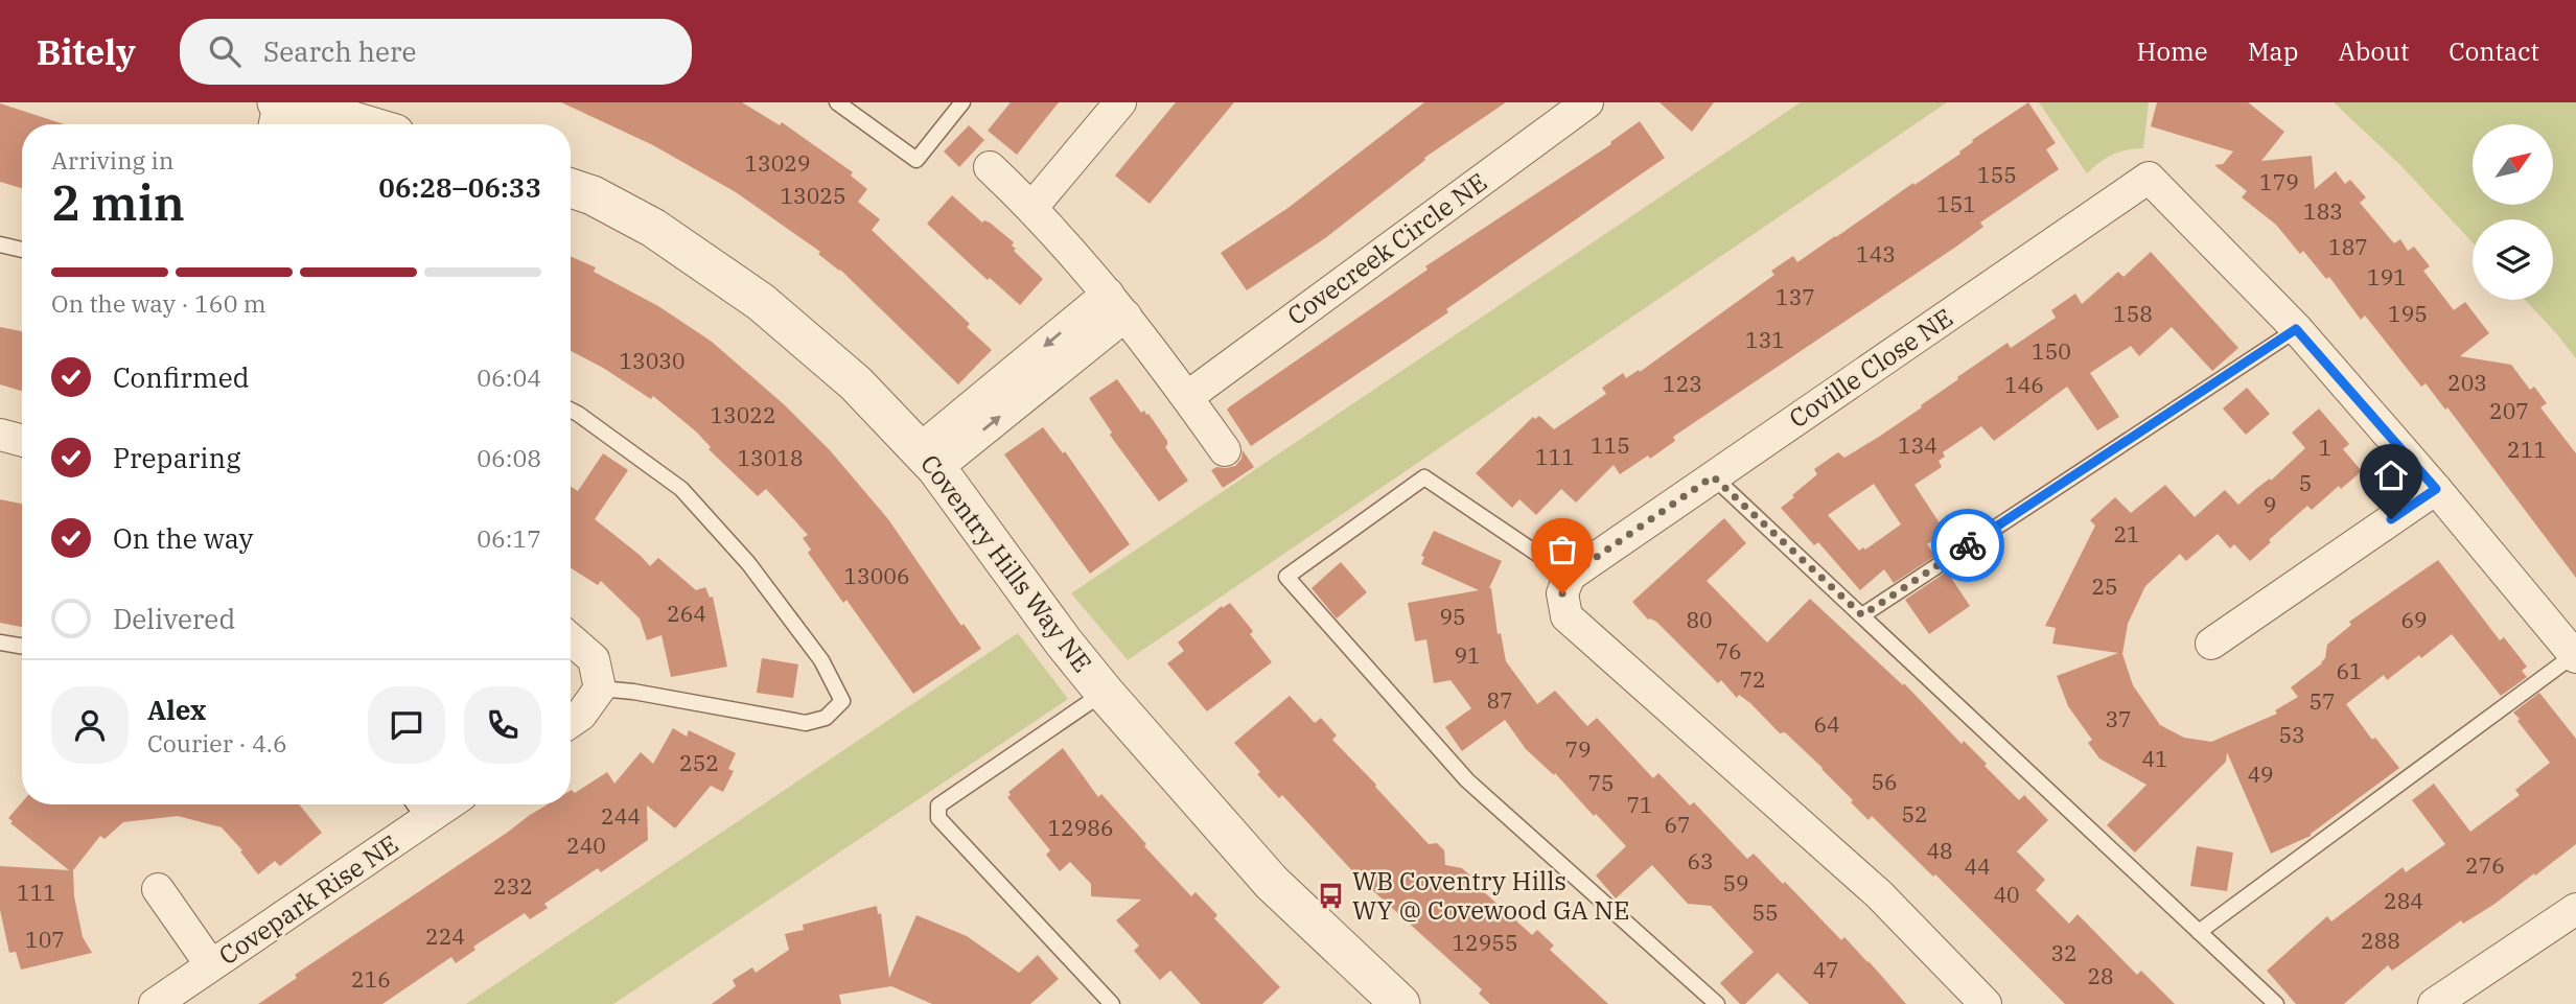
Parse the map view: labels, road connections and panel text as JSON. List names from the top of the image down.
{
  "streets": {
    "street": [
      "Covecreek Circle NE",
      "Coville Close NE",
      "Coventry Hills Way NE",
      "Covepark Rise NE"
    ]
  },
  "places": {
    "bus stop": ["WB Coventry Hills WY @ Covewood GA NE"]
  },
  "house_numbers": [
    "13029",
    "155",
    "179",
    "13025",
    "151",
    "183",
    "187",
    "143",
    "191",
    "137",
    "158",
    "195",
    "131",
    "150",
    "13030",
    "203",
    "123",
    "146",
    "207",
    "13022",
    "115",
    "134",
    "1",
    "211",
    "111",
    "13018",
    "5",
    "9",
    "21",
    "13006",
    "25",
    "264",
    "95",
    "80",
    "69",
    "76",
    "91",
    "61",
    "72",
    "87",
    "57",
    "37",
    "64",
    "53",
    "79",
    "41",
    "252",
    "49",
    "56",
    "75",
    "71",
    "52",
    "244",
    "67",
    "12986",
    "240",
    "48",
    "63",
    "276",
    "44",
    "59",
    "232",
    "111",
    "40",
    "284",
    "55",
    "224",
    "107",
    "288",
    "12955",
    "32",
    "47",
    "28",
    "216"
  ],
  "north": "top right",
  "page": {
    "header": "Bitely",
    "search": "Search here",
    "nav": [
      "Home",
      "Map",
      "About",
      "Contact"
    ],
    "heading": ["2 min", "Arriving in", "06:28–06:33"],
    "panel": ["Alex", "Courier · 4.6"],
    "bar": "On the way · 160 m",
    "list": [
      ["Confirmed", "06:04"],
      ["Preparing", "06:08"],
      ["On the way", "06:17"],
      "Delivered"
    ]
  }
}
